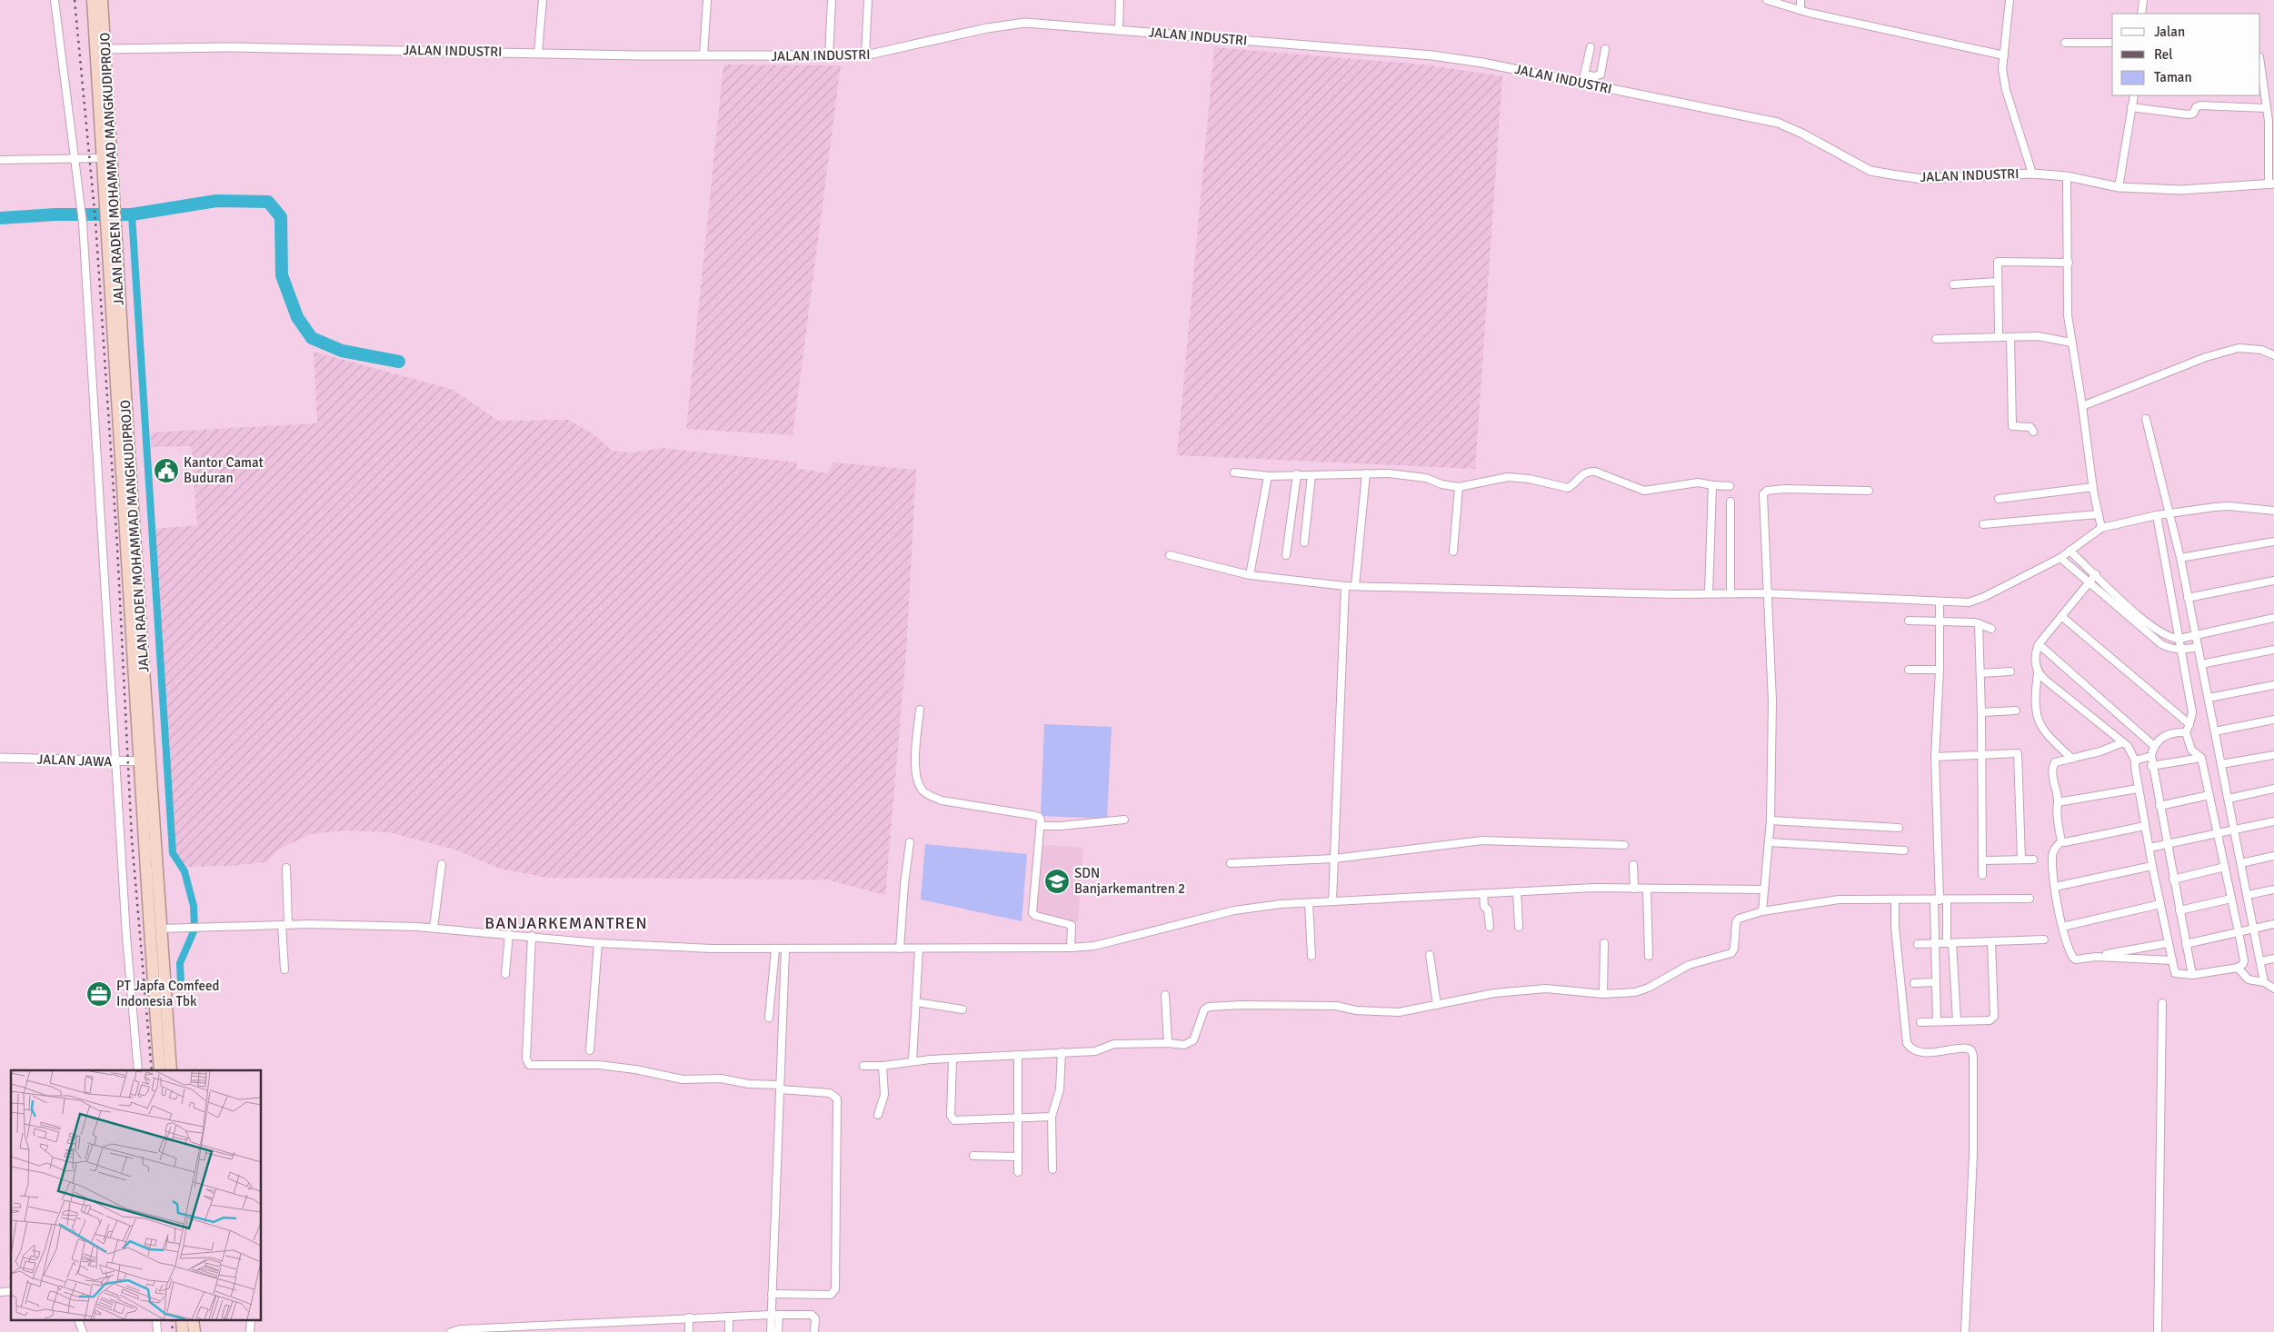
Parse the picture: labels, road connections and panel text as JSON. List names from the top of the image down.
{
  "streets": {
    "highway": ["JALAN RADEN MOHAMMAD MANGKUDIPROJO"],
    "street": ["JALAN INDUSTRI", "JALAN JAWA"]
  },
  "crossings": [
    ["JALAN INDUSTRI", "JALAN RADEN MOHAMMAD MANGKUDIPROJO"],
    ["JALAN RADEN MOHAMMAD MANGKUDIPROJO", "JALAN JAWA"]
  ],
  "districts": ["BANJARKEMANTREN"],
  "places": {
    "public building": ["Kantor Camat Buduran"],
    "school or university": ["SDN Banjarkemantren 2"],
    "office": ["PT Japfa Comfeed Indonesia Tbk"]
  },
  "legend": ["Jalan", "Rel", "Taman"]
}
